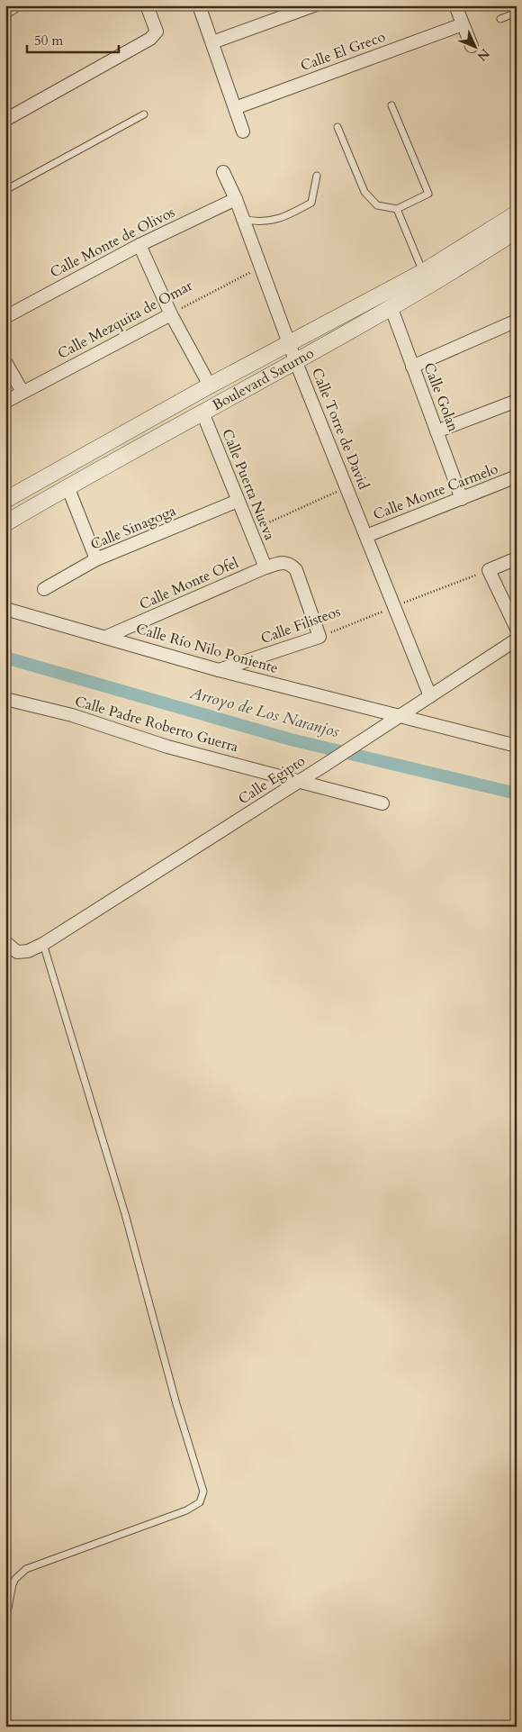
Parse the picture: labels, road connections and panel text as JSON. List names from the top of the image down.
{
  "streets": {
    "street": [
      "Calle El Greco",
      "Calle Monte de Olivos",
      "Calle Mezquita de Omar",
      "Boulevard Saturno",
      "Calle Golan",
      "Calle Torre de David",
      "Calle Puerta Nueva",
      "Calle Monte Carmelo",
      "Calle Sinagoga",
      "Calle Monte Ofel",
      "Calle Filisteos",
      "Calle Río Nilo Poniente",
      "Calle Padre Roberto Guerra",
      "Calle Egipto"
    ]
  },
  "crossings": [
    ["Calle Monte de Olivos", "Calle Torre de David"],
    ["Calle Mezquita de Omar", "Calle Torre de David"],
    ["Boulevard Saturno", "Calle Golan"],
    ["Boulevard Saturno", "Calle Torre de David"],
    ["Boulevard Saturno", "Calle Puerta Nueva"],
    ["Calle Golan", "Calle Monte Carmelo"],
    ["Calle Torre de David", "Calle Monte Carmelo"],
    ["Calle Torre de David", "Calle Filisteos"],
    ["Calle Torre de David", "Calle Egipto"],
    ["Calle Puerta Nueva", "Calle Sinagoga"],
    ["Calle Puerta Nueva", "Calle Monte Ofel"],
    ["Calle Monte Ofel", "Calle Filisteos"],
    ["Calle Monte Ofel", "Calle Río Nilo Poniente"],
    ["Calle Filisteos", "Calle Río Nilo Poniente"],
    ["Calle Río Nilo Poniente", "Calle Egipto"],
    ["Calle Padre Roberto Guerra", "Calle Egipto"]
  ],
  "water": ["Arroyo de Los Naranjos"],
  "scale_bar": "50 m",
  "north": "bottom right"
}
